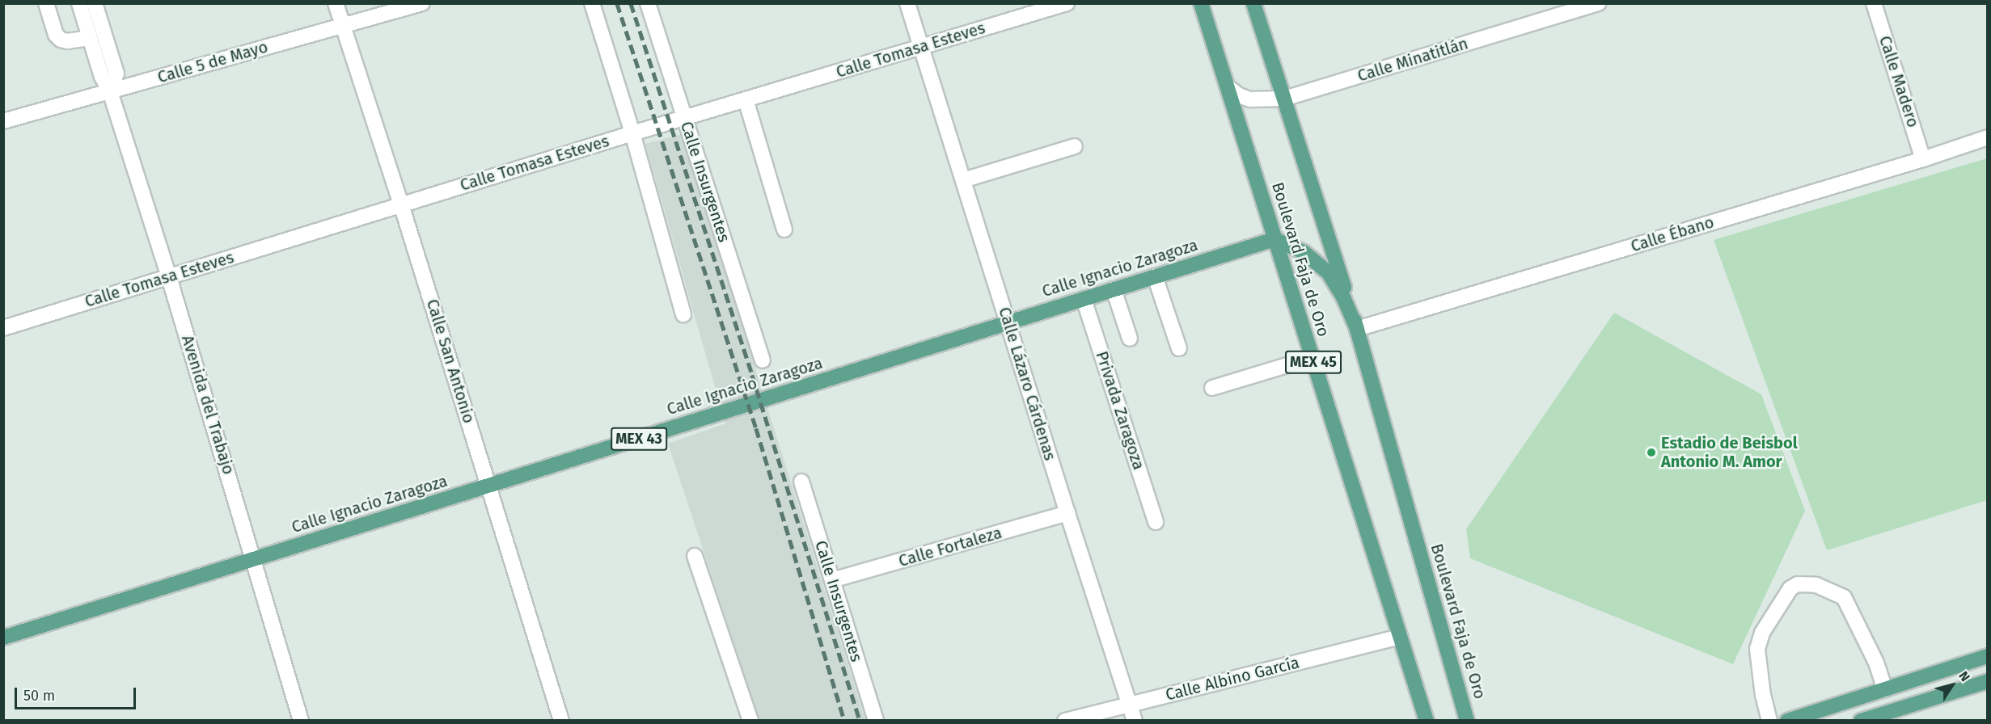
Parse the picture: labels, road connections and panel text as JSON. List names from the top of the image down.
{
  "streets": {
    "main road": [
      "Boulevard Faja de Oro",
      "Calle Ignacio Zaragoza",
      "MEX 45",
      "MEX 43"
    ],
    "street": [
      "Calle Tomasa Esteves",
      "Calle Minatitlán",
      "Calle 5 de Mayo",
      "Calle Madero",
      "Calle Insurgentes",
      "Calle Ébano",
      "Calle San Antonio",
      "Calle Lázaro Cárdenas",
      "Avenida del Trabajo",
      "Privada Zaragoza",
      "Calle Fortaleza",
      "Calle Albino García"
    ]
  },
  "crossings": [
    ["Calle Tomasa Esteves", "Calle Insurgentes"],
    ["Calle Tomasa Esteves", "Calle San Antonio"],
    ["Calle Tomasa Esteves", "Calle Lázaro Cárdenas"],
    ["Calle Tomasa Esteves", "Avenida del Trabajo"],
    ["Calle Minatitlán", "Boulevard Faja de Oro"],
    ["Calle 5 de Mayo", "Calle San Antonio"],
    ["Calle 5 de Mayo", "Avenida del Trabajo"],
    ["Calle Madero", "Calle Ébano"],
    ["Calle Insurgentes", "Calle Fortaleza"],
    ["Calle Ébano", "Boulevard Faja de Oro"],
    ["Boulevard Faja de Oro", "Calle Ignacio Zaragoza"],
    ["Boulevard Faja de Oro", "Calle Albino García"],
    ["Calle Ignacio Zaragoza", "Calle San Antonio"],
    ["Calle Ignacio Zaragoza", "Calle Lázaro Cárdenas"],
    ["Calle Ignacio Zaragoza", "Avenida del Trabajo"],
    ["Calle Ignacio Zaragoza", "Privada Zaragoza"],
    ["Calle Lázaro Cárdenas", "Calle Fortaleza"],
    ["Calle Lázaro Cárdenas", "Calle Albino García"]
  ],
  "places": ["Estadio de Beisbol Antonio M. Amor"],
  "scale_bar": "50 m",
  "north": "top right"
}
